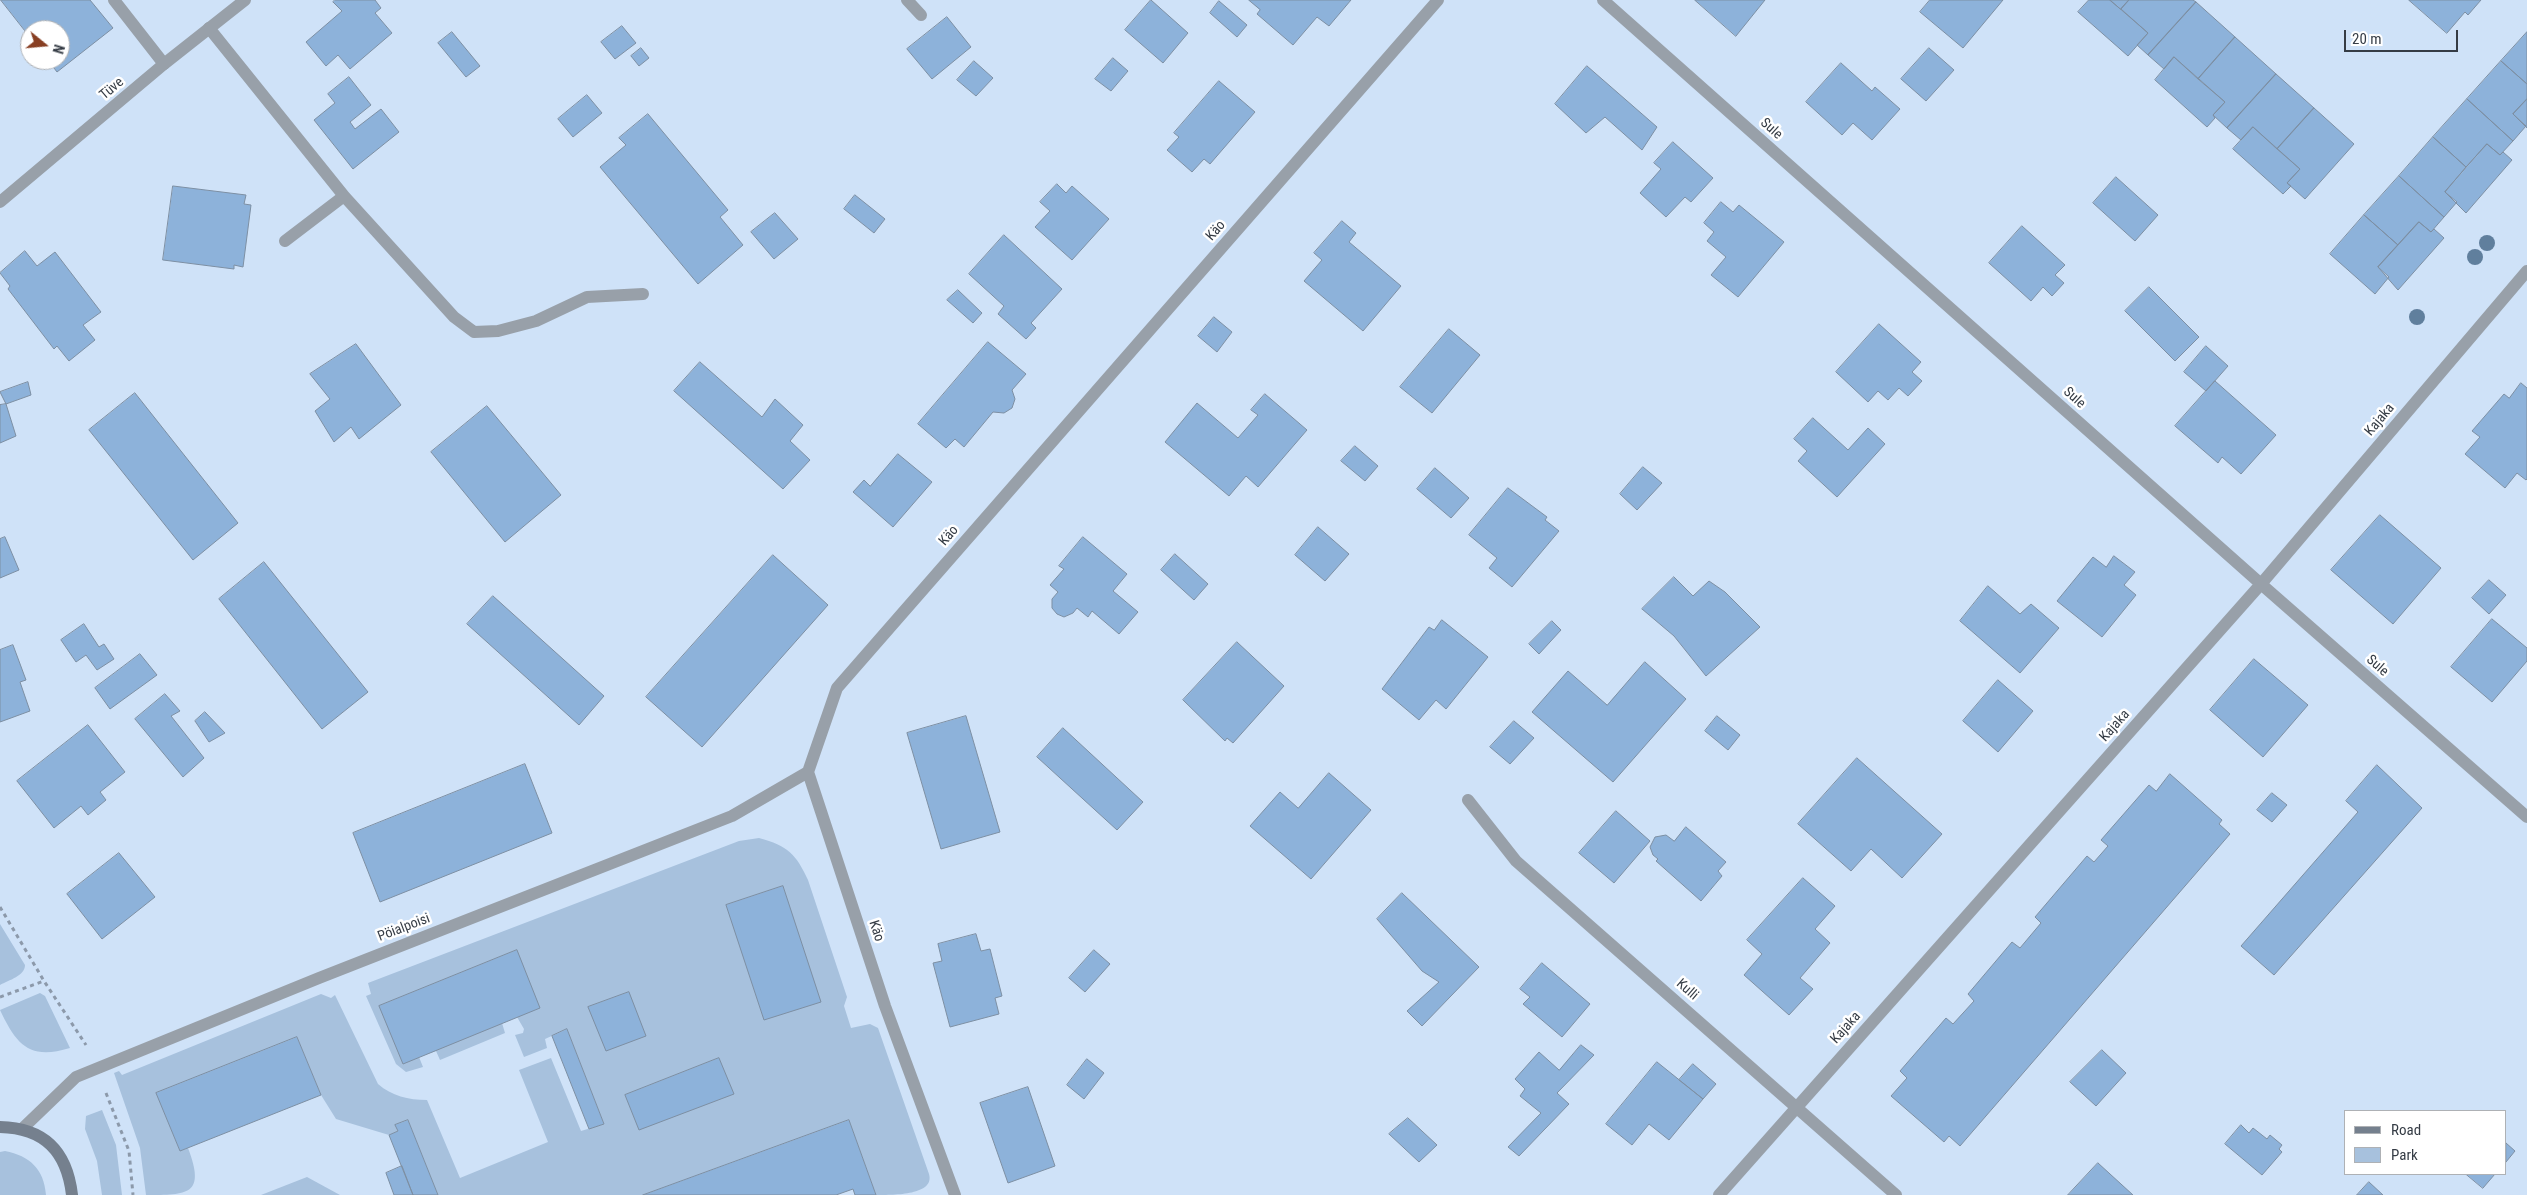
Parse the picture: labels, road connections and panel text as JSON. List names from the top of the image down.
{
  "streets": {
    "street": [
      "Tüve",
      "Sule",
      "Käo",
      "Kajaka",
      "Pöialpoisi",
      "Kulli"
    ]
  },
  "crossings": [
    ["Sule", "Kajaka"],
    ["Käo", "Pöialpoisi"],
    ["Kajaka", "Kulli"]
  ],
  "legend": ["Road", "Park"],
  "scale_bar": "20 m",
  "north": "right"
}
